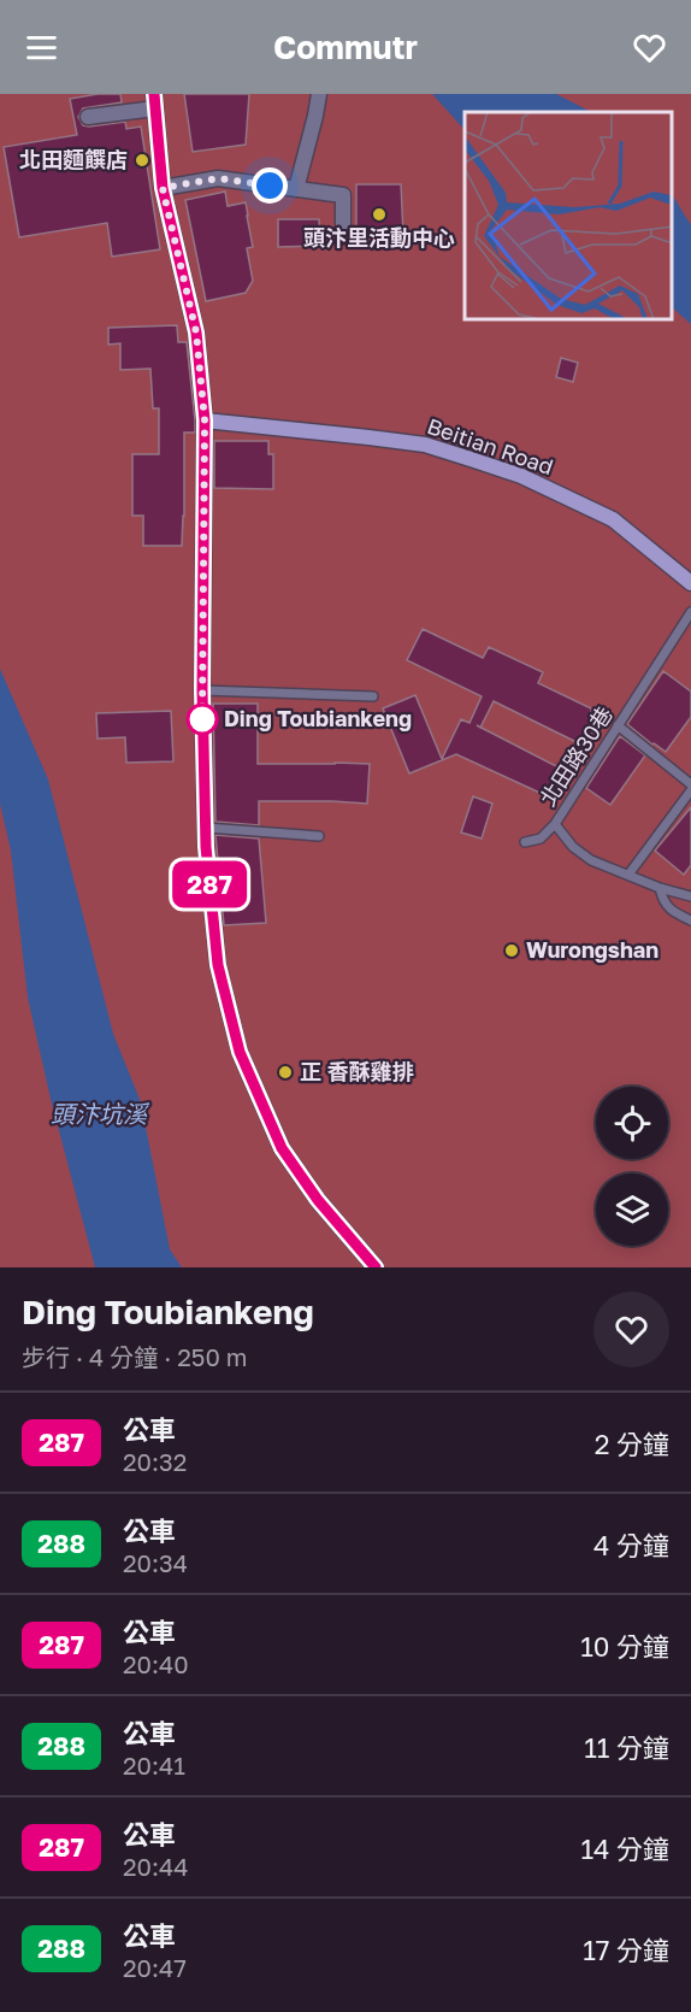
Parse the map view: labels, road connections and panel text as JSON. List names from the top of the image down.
{
  "streets": {
    "main road": ["Beitian Road"],
    "lane": ["北田路30巷"]
  },
  "water": ["頭汴坑溪"],
  "places": [
    "北田麵饌店",
    "頭汴里活動中心",
    "Ding Toubiankeng",
    "Wurongshan",
    "正 香酥雞排"
  ],
  "lines": ["bus line 287"],
  "page": {
    "header": "Commutr",
    "on_map": "287",
    "heading": ["Ding Toubiankeng", "步行 · 4 分鐘 · 250 m"],
    "list": [
      {
        "mark": "287",
        "name": "公車",
        "note": "20:32",
        "value": "2 分鐘"
      },
      {
        "mark": "288",
        "name": "公車",
        "note": "20:34",
        "value": "4 分鐘"
      },
      {
        "mark": "287",
        "name": "公車",
        "note": "20:40",
        "value": "10 分鐘"
      },
      {
        "mark": "288",
        "name": "公車",
        "note": "20:41",
        "value": "11 分鐘"
      },
      {
        "mark": "287",
        "name": "公車",
        "note": "20:44",
        "value": "14 分鐘"
      },
      {
        "mark": "288",
        "name": "公車",
        "note": "20:47",
        "value": "17 分鐘"
      }
    ]
  }
}
